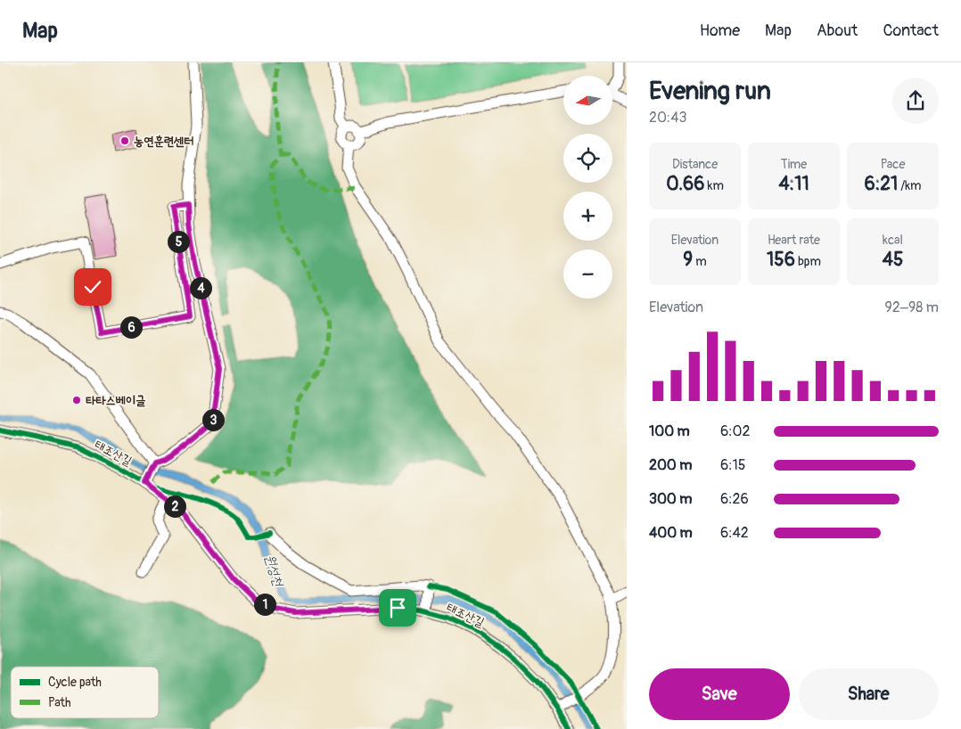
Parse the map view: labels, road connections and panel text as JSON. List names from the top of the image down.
{
  "streets": {
    "street": ["태조산길"]
  },
  "water": ["원성천"],
  "places": ["농연훈련센터", "타타스베이글"],
  "legend": ["Cycle path", "Path"],
  "north": "left",
  "page": {
    "header": "Map",
    "nav": [
      "Home",
      "Map",
      "About",
      "Contact"
    ],
    "heading": ["Evening run", "20:43"],
    "map_buttons": ["+", "−"],
    "stats": [
      ["Distance", "0.66 km"],
      ["Time", "4:11"],
      ["Pace", "6:21 /km"],
      ["Elevation", "9 m"],
      ["Heart rate", "156 bpm"],
      ["kcal", "45"]
    ],
    "pins": [
      "5",
      "4",
      "6",
      "3",
      "2",
      "1"
    ],
    "chart": ["Elevation", "92–98 m"],
    "list": [
      {
        "name": "100 m",
        "note": "6:02"
      },
      {
        "name": "200 m",
        "note": "6:15"
      },
      {
        "name": "300 m",
        "note": "6:26"
      },
      {
        "name": "400 m",
        "note": "6:42"
      }
    ],
    "buttons": ["Save", "Share"]
  }
}
